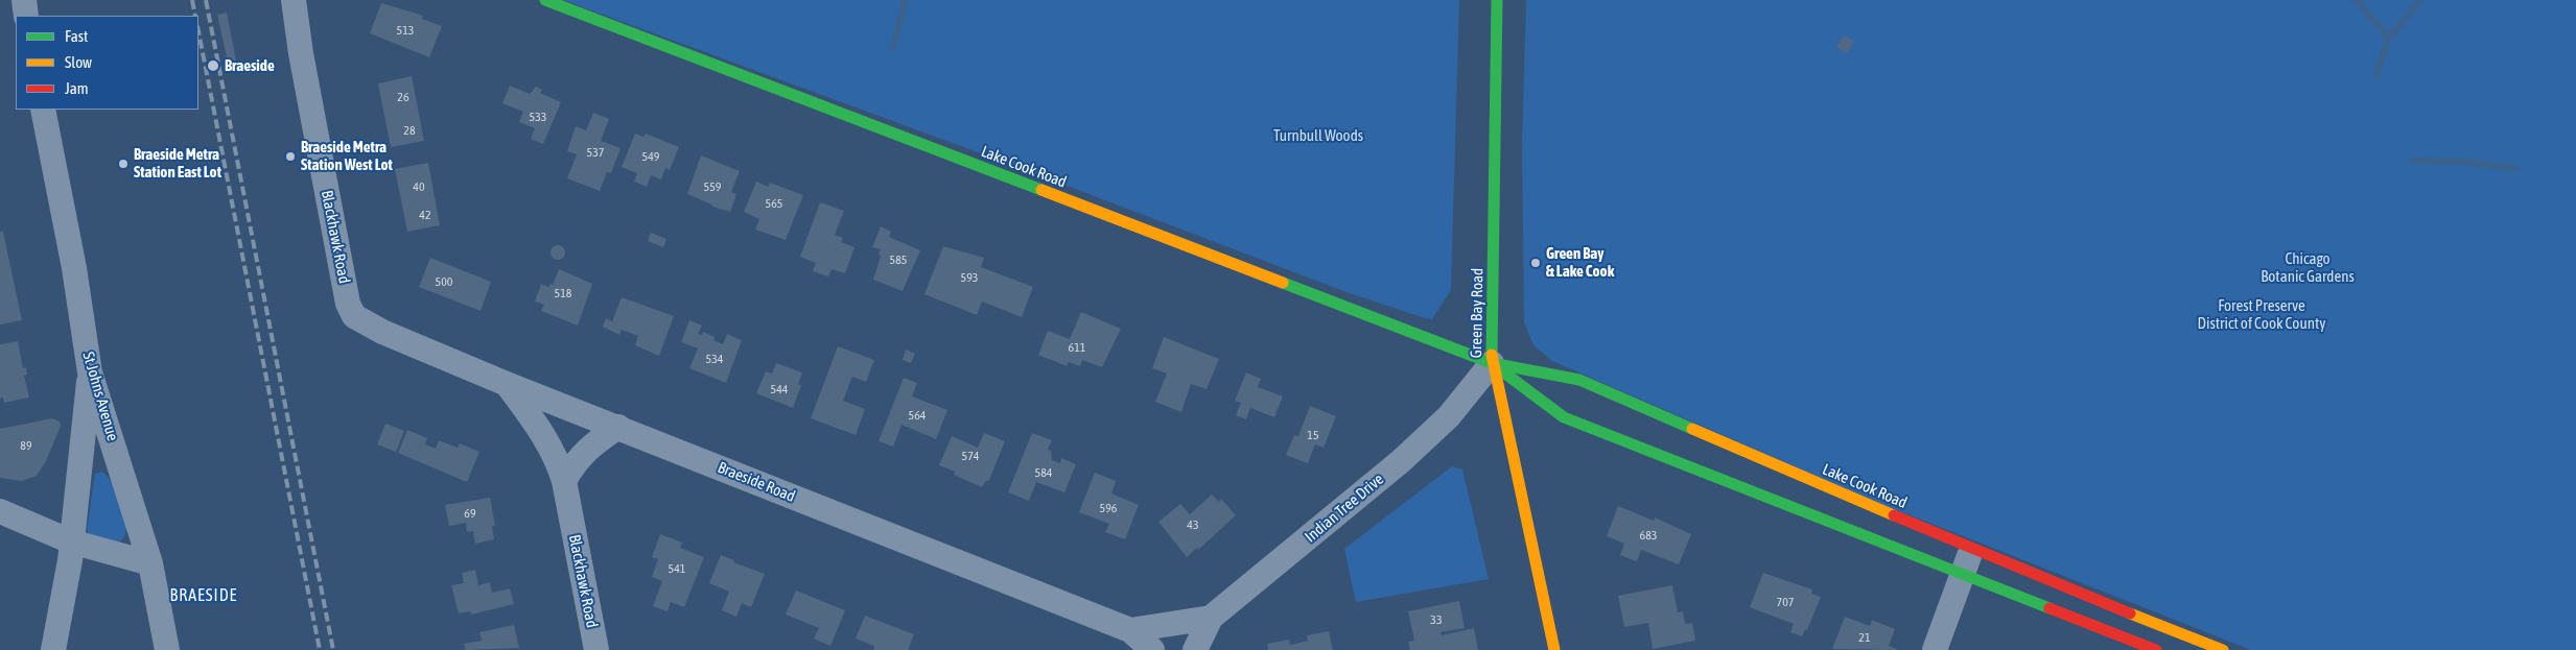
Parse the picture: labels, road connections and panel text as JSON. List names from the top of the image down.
{
  "streets": {
    "main road": ["Lake Cook Road", "Green Bay Road"],
    "street": [
      "Blackhawk Road",
      "St Johns Avenue",
      "Braeside Road",
      "Indian Tree Drive"
    ]
  },
  "crossings": [
    ["Lake Cook Road", "Green Bay Road"],
    ["Lake Cook Road", "Indian Tree Drive"],
    ["Blackhawk Road", "Braeside Road"],
    ["Green Bay Road", "Indian Tree Drive"]
  ],
  "districts": ["BRAESIDE"],
  "parks": ["Turnbull Woods", "Chicago Botanic Gardens", "Forest Preserve District of Cook County"],
  "places": [
    "Braeside",
    "Braeside Metra Station West Lot",
    "Braeside Metra Station East Lot",
    "Green Bay & Lake Cook"
  ],
  "house_numbers": [
    "513",
    "26",
    "533",
    "28",
    "537",
    "549",
    "40",
    "559",
    "565",
    "42",
    "585",
    "593",
    "500",
    "518",
    "611",
    "534",
    "544",
    "564",
    "15",
    "89",
    "574",
    "584",
    "596",
    "69",
    "43",
    "683",
    "541",
    "707",
    "33",
    "21"
  ],
  "legend": ["Fast", "Slow", "Jam"]
}
